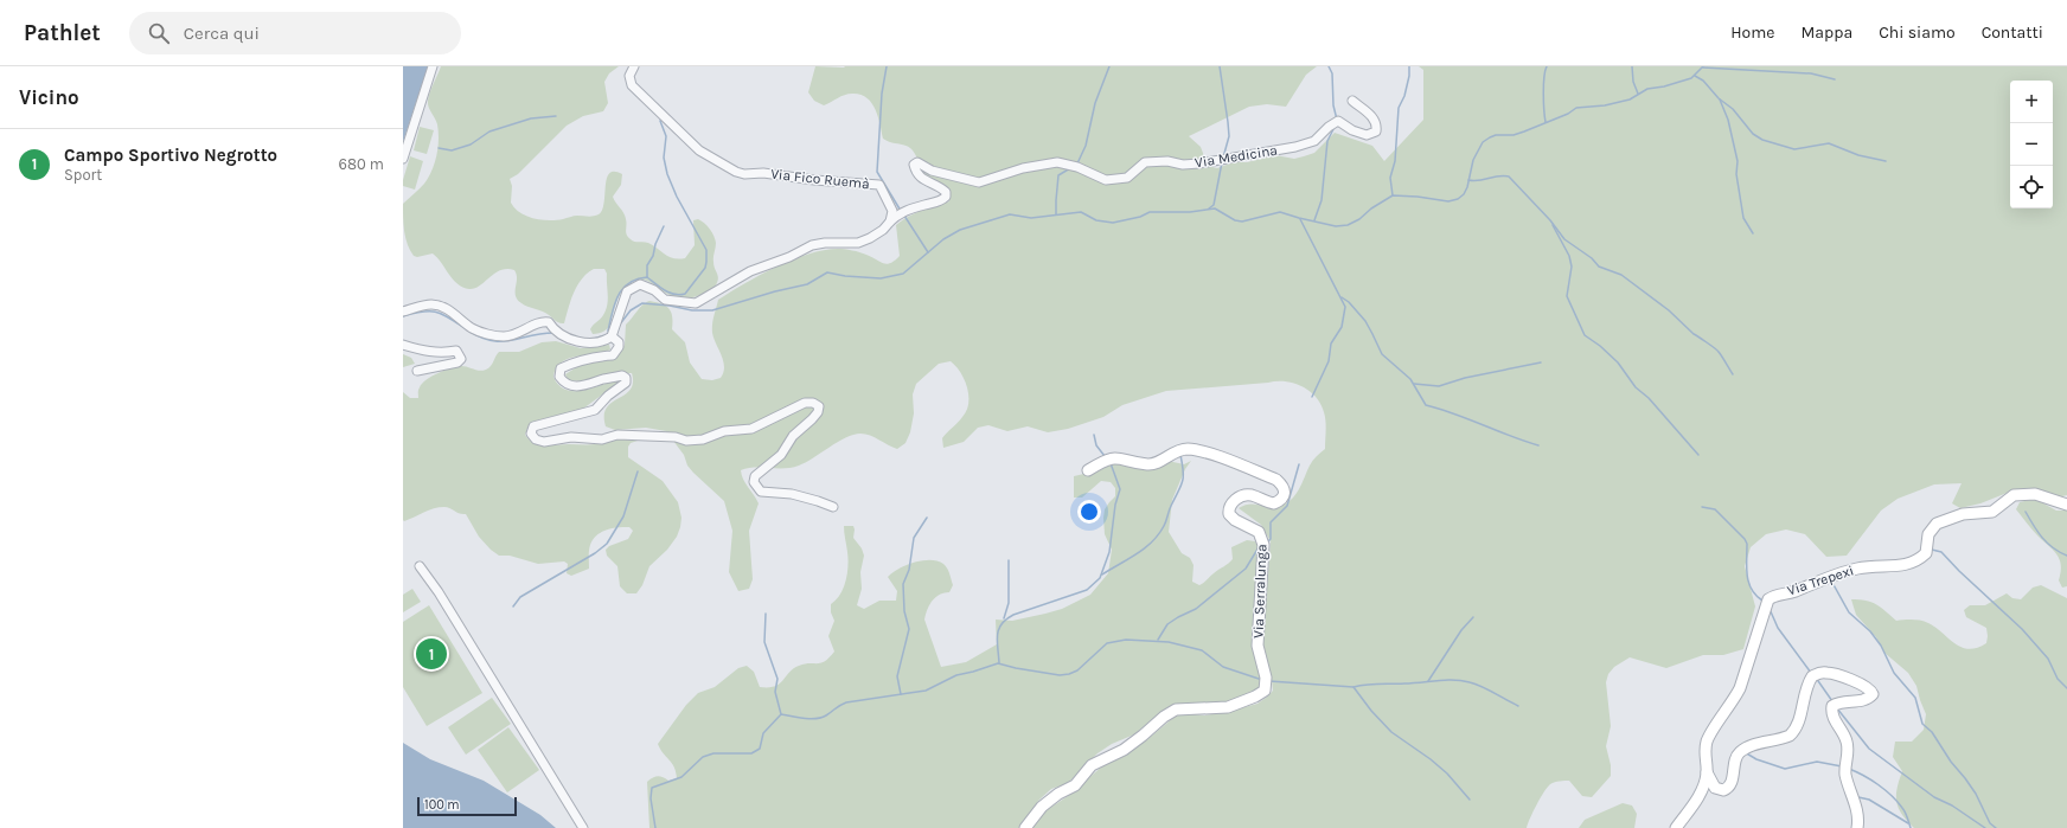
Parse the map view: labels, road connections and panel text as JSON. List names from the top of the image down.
{
  "streets": {
    "street": [
      "Via Medicina",
      "Via Fico Ruemà",
      "Via Trepexi",
      "Via Serralunga"
    ]
  },
  "crossings": [
    ["Via Medicina", "Via Fico Ruemà"]
  ],
  "scale_bar": "100 m",
  "page": {
    "header": "Pathlet",
    "search": "Cerca qui",
    "nav": [
      "Home",
      "Mappa",
      "Chi siamo",
      "Contatti"
    ],
    "heading": "Vicino",
    "map_buttons": ["+", "−"],
    "list": [
      {
        "mark": "1",
        "name": "Campo Sportivo Negrotto",
        "note": "Sport",
        "value": "680 m"
      }
    ],
    "pins": "1",
    "scale": "100 m"
  }
}
